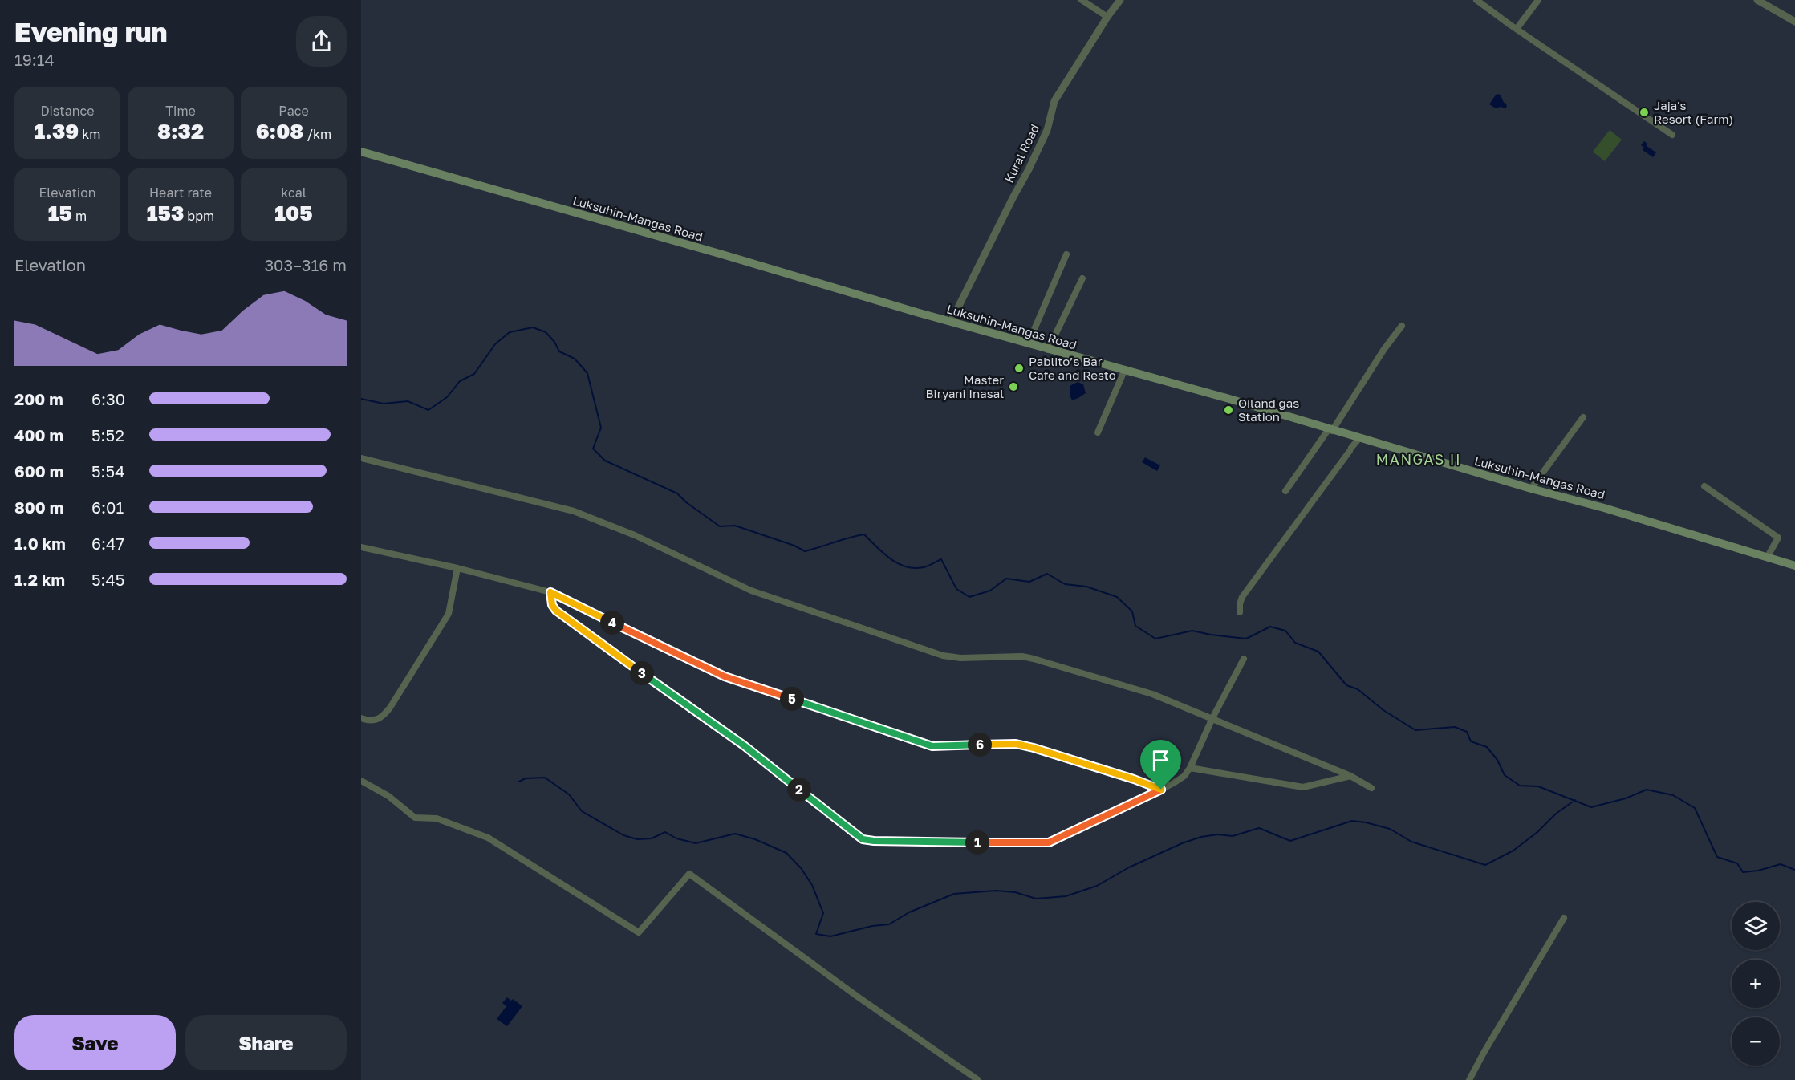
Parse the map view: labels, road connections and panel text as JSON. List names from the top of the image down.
{
  "streets": {
    "main road": ["Luksuhin-Mangas Road"],
    "street": ["Kural Road"]
  },
  "crossings": [
    ["Kural Road", "Luksuhin-Mangas Road"]
  ],
  "districts": ["MANGAS II"],
  "places": [
    "Jaja's Resort (Farm)",
    "Pablito’s Bar Cafe and Resto",
    "Master Biryani Inasal",
    "Oiland gas Station"
  ],
  "page": {
    "heading": ["Evening run", "19:14"],
    "stats": [
      ["Distance", "1.39 km"],
      ["Time", "8:32"],
      ["Pace", "6:08 /km"],
      ["Elevation", "15 m"],
      ["Heart rate", "153 bpm"],
      ["kcal", "105"]
    ],
    "chart": ["Elevation", "303–316 m"],
    "list": [
      {
        "name": "200 m",
        "note": "6:30"
      },
      {
        "name": "400 m",
        "note": "5:52"
      },
      {
        "name": "600 m",
        "note": "5:54"
      },
      {
        "name": "800 m",
        "note": "6:01"
      },
      {
        "name": "1.0 km",
        "note": "6:47"
      },
      {
        "name": "1.2 km",
        "note": "5:45"
      }
    ],
    "pins": [
      "4",
      "3",
      "5",
      "6",
      "2",
      "1"
    ],
    "map_buttons": ["+", "−"],
    "buttons": ["Save", "Share"]
  }
}
